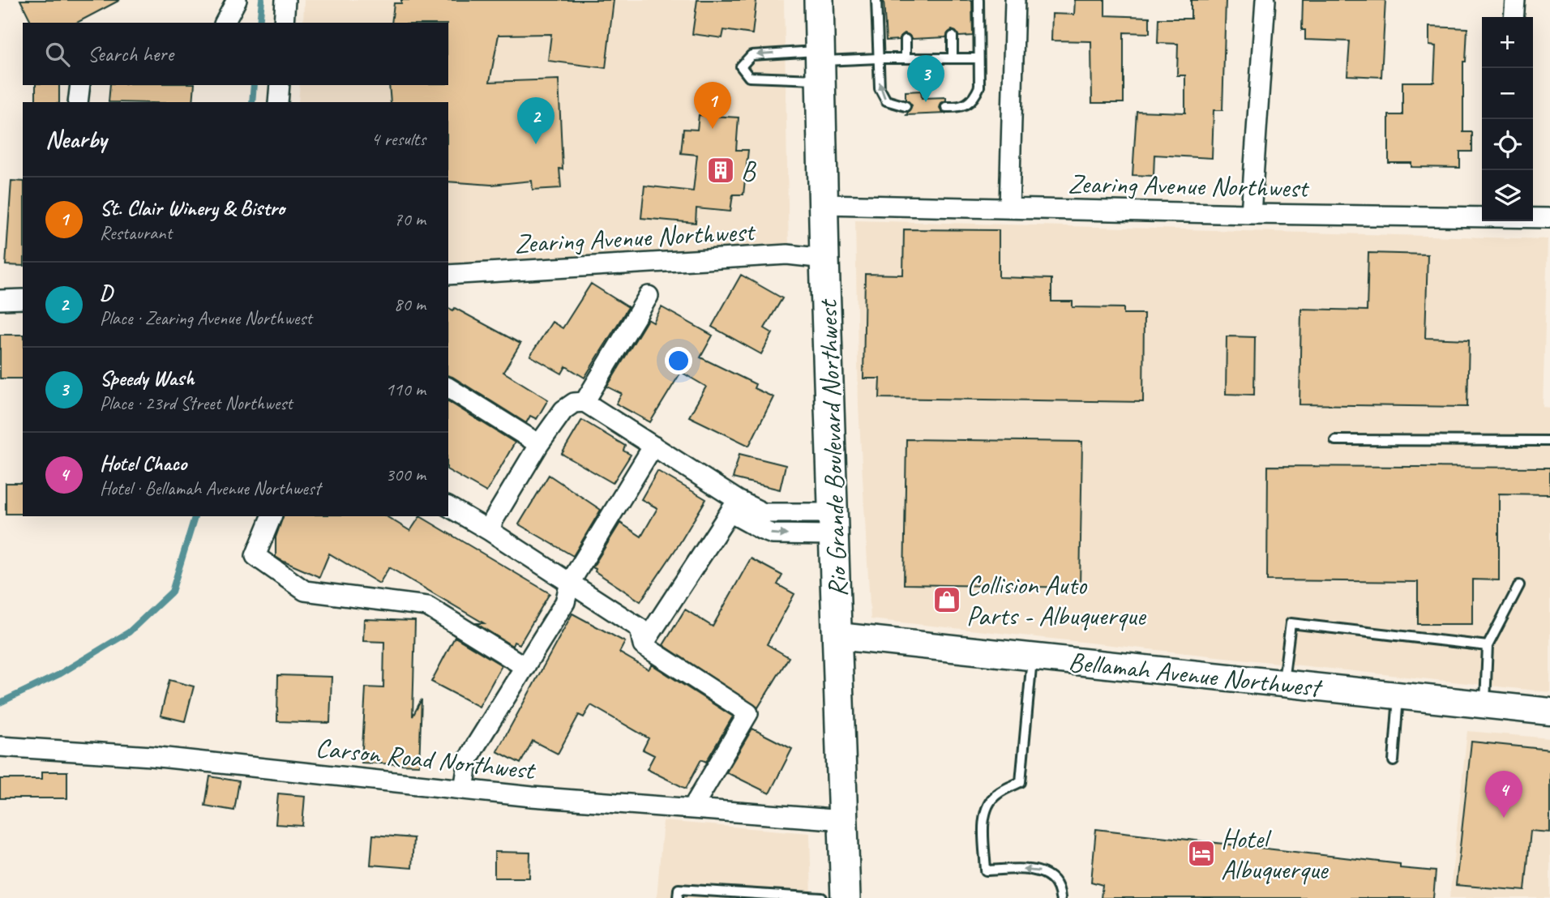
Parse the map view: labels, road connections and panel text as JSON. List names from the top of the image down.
{
  "streets": {
    "main road": ["Rio Grande Boulevard Northwest"],
    "street": ["Zearing Avenue Northwest", "Bellamah Avenue Northwest", "Carson Road Northwest"]
  },
  "crossings": [
    ["Zearing Avenue Northwest", "Rio Grande Boulevard Northwest"],
    ["Rio Grande Boulevard Northwest", "Bellamah Avenue Northwest"],
    ["Rio Grande Boulevard Northwest", "Carson Road Northwest"]
  ],
  "places": {
    "building": ["B"],
    "shop": ["Collision Auto Parts - Albuquerque"],
    "hotel": ["Hotel Albuquerque"]
  },
  "page": {
    "map_buttons": ["+", "−"],
    "search": "Search here",
    "pins": [
      "3",
      "1",
      "2",
      "4"
    ],
    "heading": ["Nearby", "4 results"],
    "list": [
      {
        "mark": "1",
        "name": "St. Clair Winery & Bistro",
        "note": "Restaurant",
        "value": "70 m"
      },
      {
        "mark": "2",
        "name": "D",
        "note": "Place · Zearing Avenue Northwest",
        "value": "80 m"
      },
      {
        "mark": "3",
        "name": "Speedy Wash",
        "note": "Place · 23rd Street Northwest",
        "value": "110 m"
      },
      {
        "mark": "4",
        "name": "Hotel Chaco",
        "note": "Hotel · Bellamah Avenue Northwest",
        "value": "300 m"
      }
    ]
  }
}
